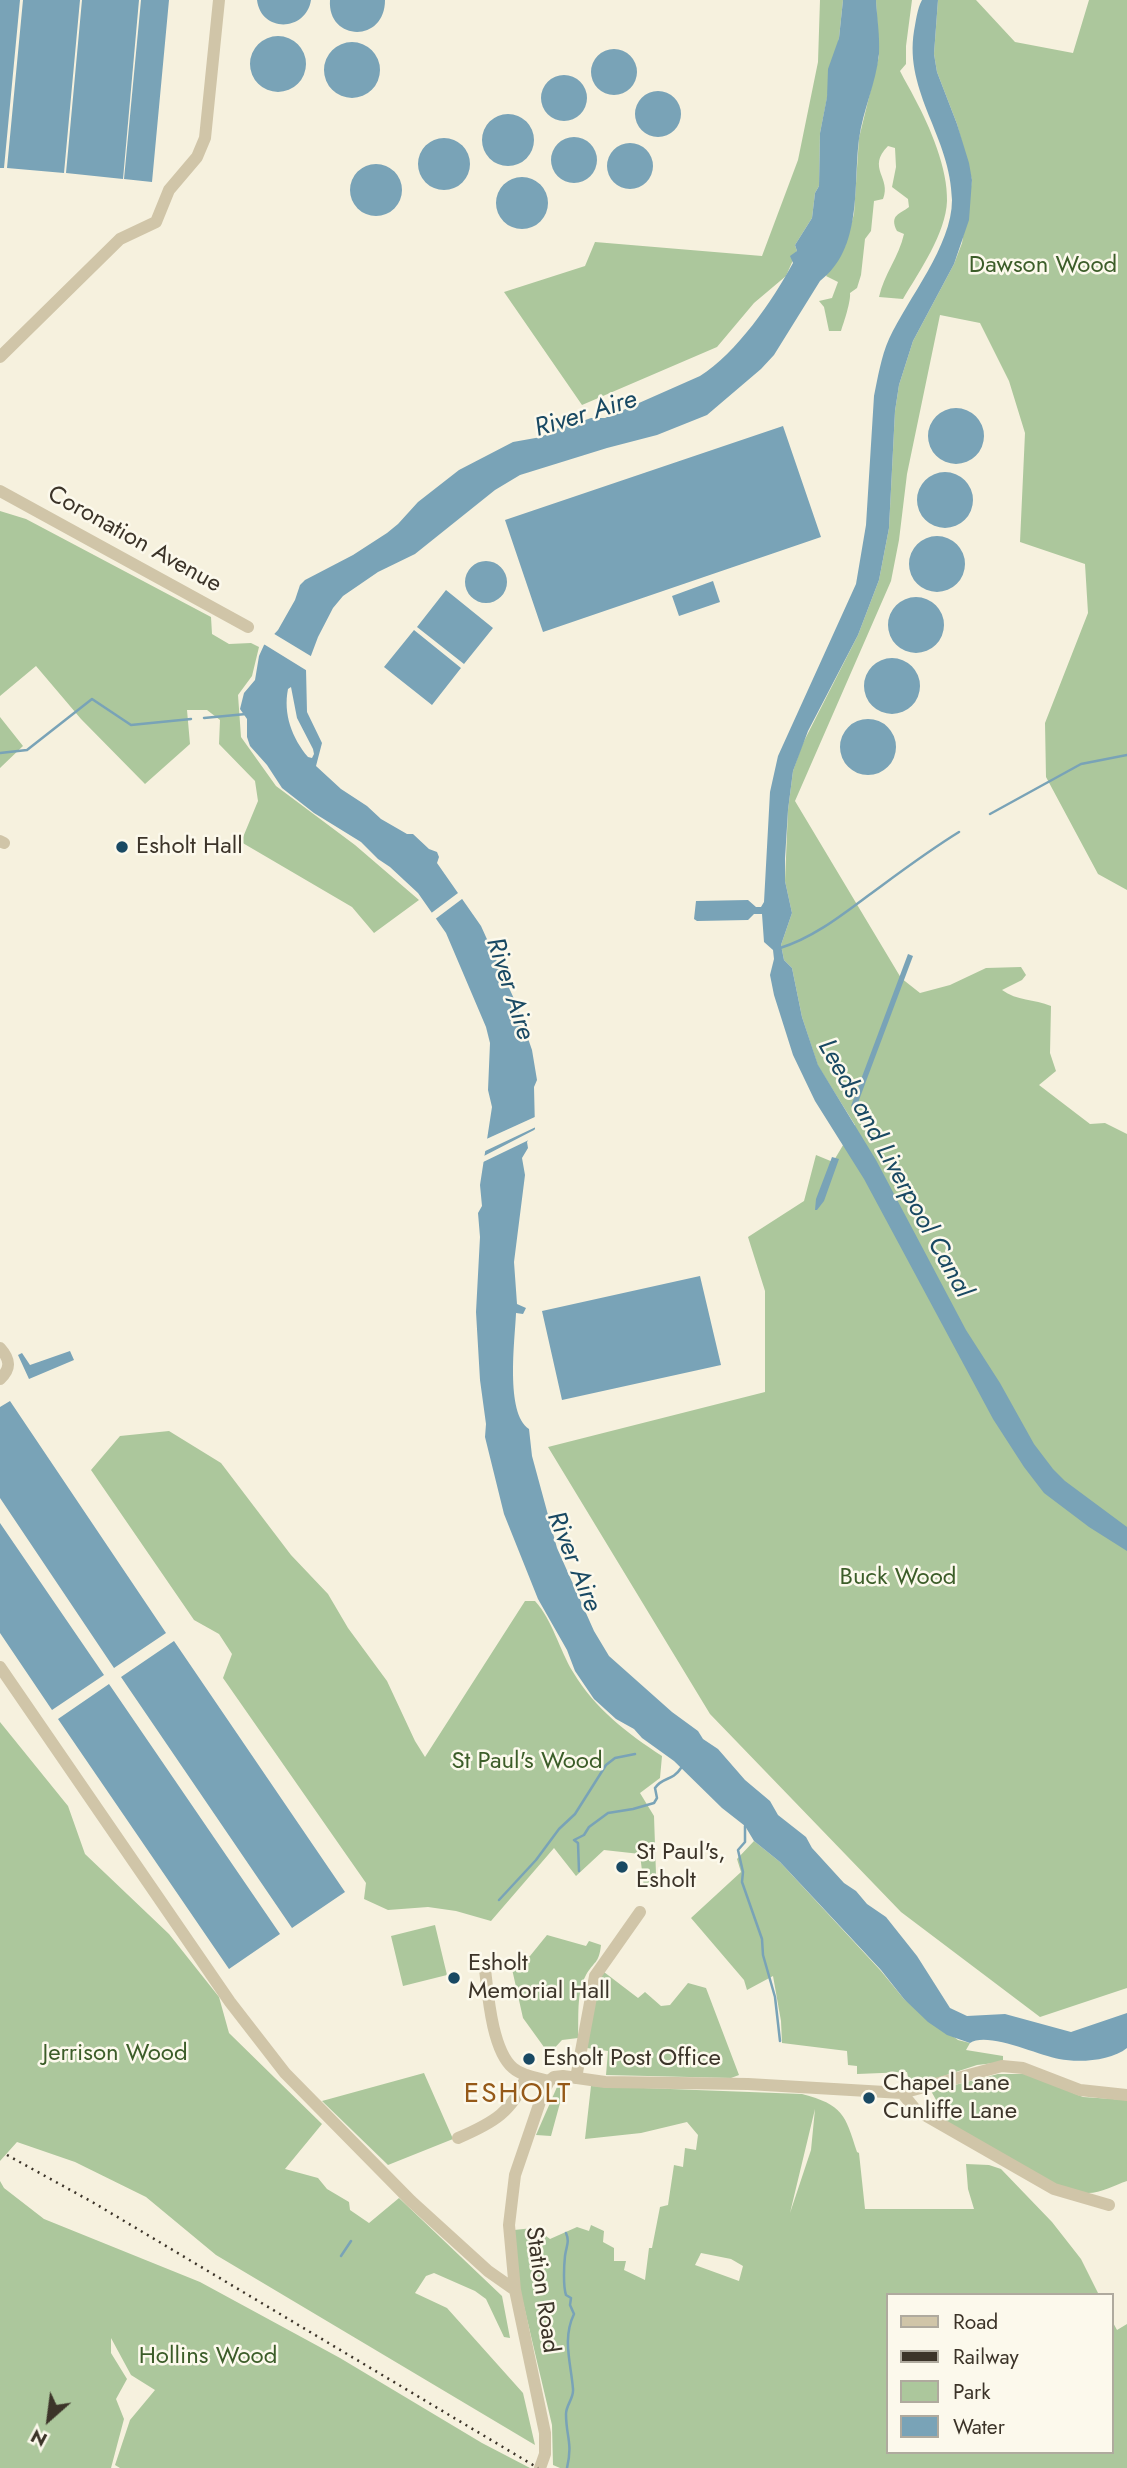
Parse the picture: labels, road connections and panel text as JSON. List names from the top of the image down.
{
  "streets": {
    "street": ["Coronation Avenue", "Station Road"]
  },
  "districts": ["ESHOLT"],
  "water": ["River Aire", "Leeds and Liverpool Canal"],
  "parks": [
    "Dawson Wood",
    "Buck Wood",
    "St Paul's Wood",
    "Jerrison Wood",
    "Hollins Wood"
  ],
  "places": [
    "Esholt Hall",
    "St Paul's, Esholt",
    "Esholt Memorial Hall",
    "Esholt Post Office",
    "Chapel Lane Cunliffe Lane"
  ],
  "legend": [
    "Road",
    "Railway",
    "Park",
    "Water"
  ],
  "north": "bottom left"
}
